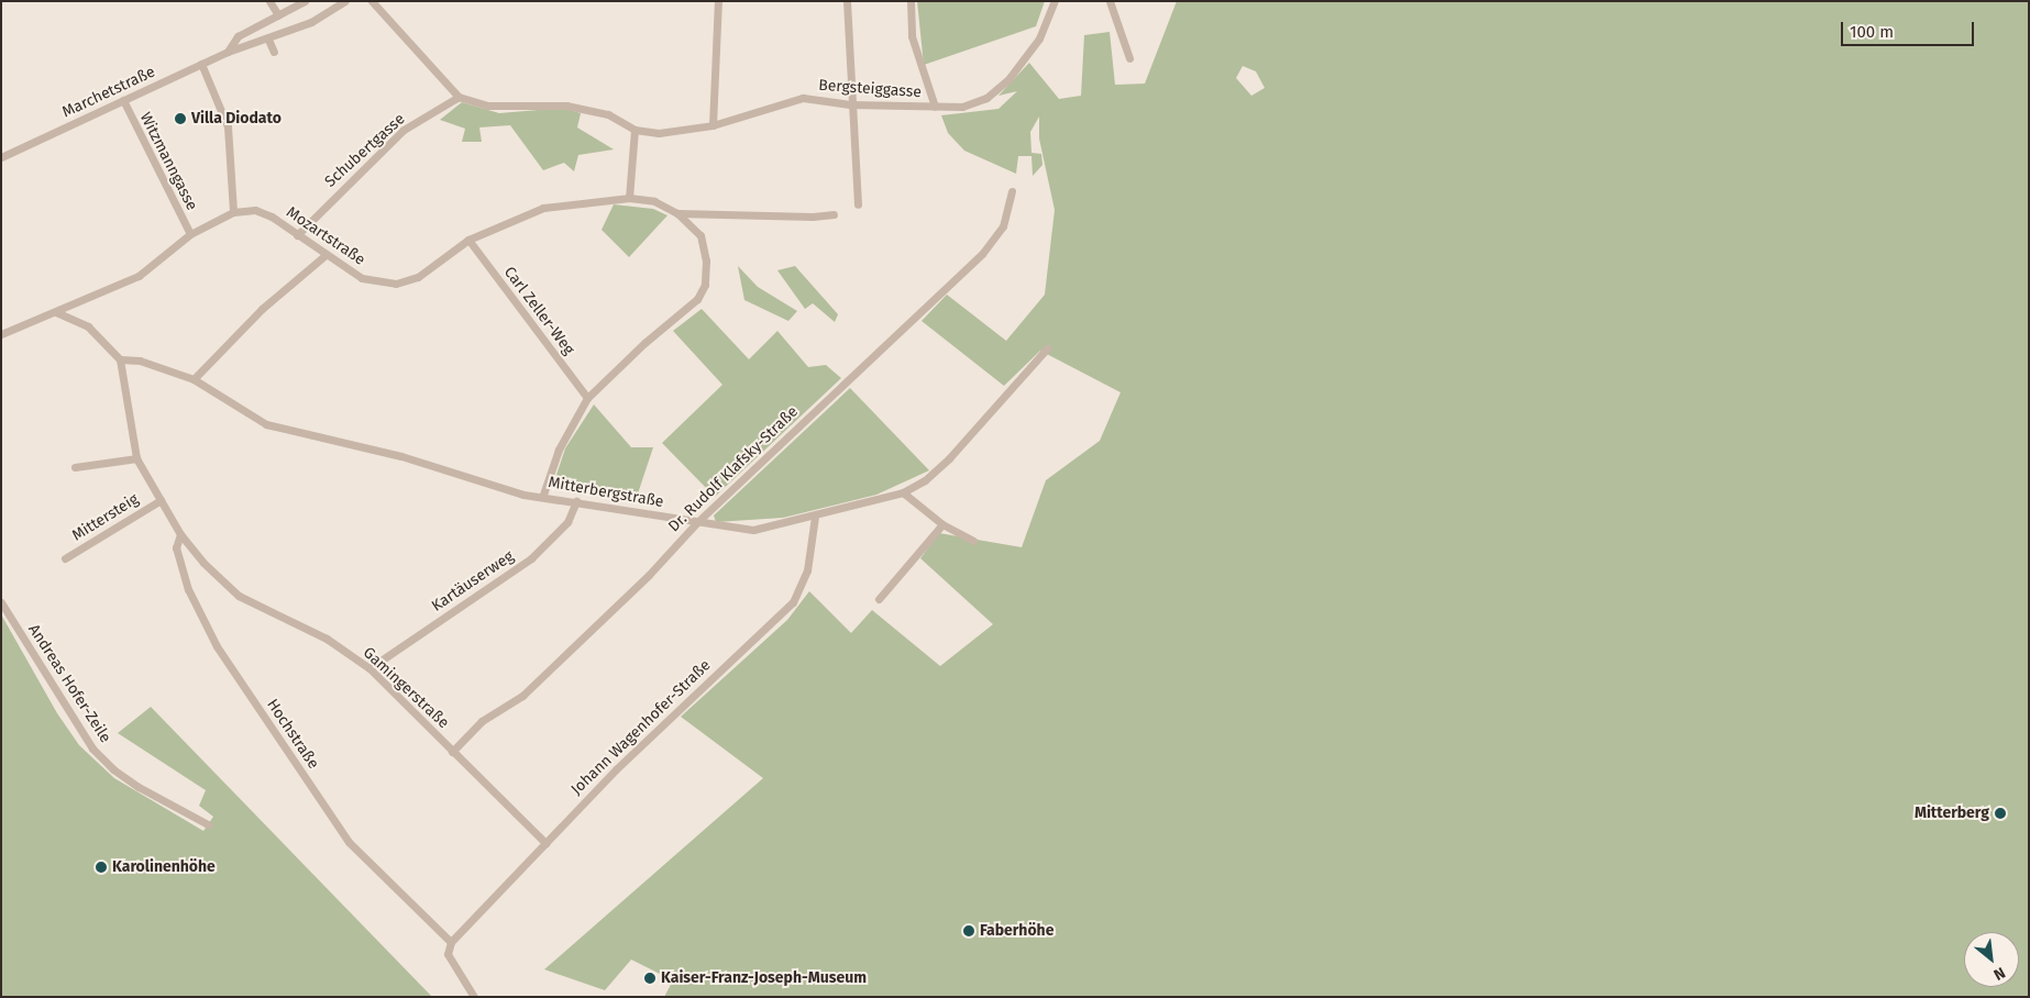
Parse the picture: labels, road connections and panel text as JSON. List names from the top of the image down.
{
  "streets": {
    "street": [
      "Bergsteiggasse",
      "Marchetstraße",
      "Schubertgasse",
      "Witzmanngasse",
      "Mozartstraße",
      "Carl Zeller-Weg",
      "Dr. Rudolf Klafsky-Straße",
      "Mitterbergstraße",
      "Mittersteig",
      "Kartäuserweg",
      "Andreas Hofer-Zeile",
      "Gamingerstraße",
      "Johann Wagenhofer-Straße",
      "Hochstraße"
    ]
  },
  "crossings": [
    ["Bergsteiggasse", "Schubertgasse"],
    ["Marchetstraße", "Witzmanngasse"],
    ["Schubertgasse", "Mozartstraße"],
    ["Witzmanngasse", "Mozartstraße"],
    ["Mozartstraße", "Carl Zeller-Weg"],
    ["Dr. Rudolf Klafsky-Straße", "Mitterbergstraße"],
    ["Dr. Rudolf Klafsky-Straße", "Gamingerstraße"],
    ["Mitterbergstraße", "Kartäuserweg"],
    ["Mitterbergstraße", "Johann Wagenhofer-Straße"],
    ["Kartäuserweg", "Gamingerstraße"],
    ["Gamingerstraße", "Johann Wagenhofer-Straße"],
    ["Gamingerstraße", "Hochstraße"],
    ["Johann Wagenhofer-Straße", "Hochstraße"]
  ],
  "places": [
    "Villa Diodato",
    "Mitterberg",
    "Karolinenhöhe",
    "Faberhöhe",
    "Kaiser-Franz-Joseph-Museum"
  ],
  "scale_bar": "100 m",
  "north": "bottom right"
}
